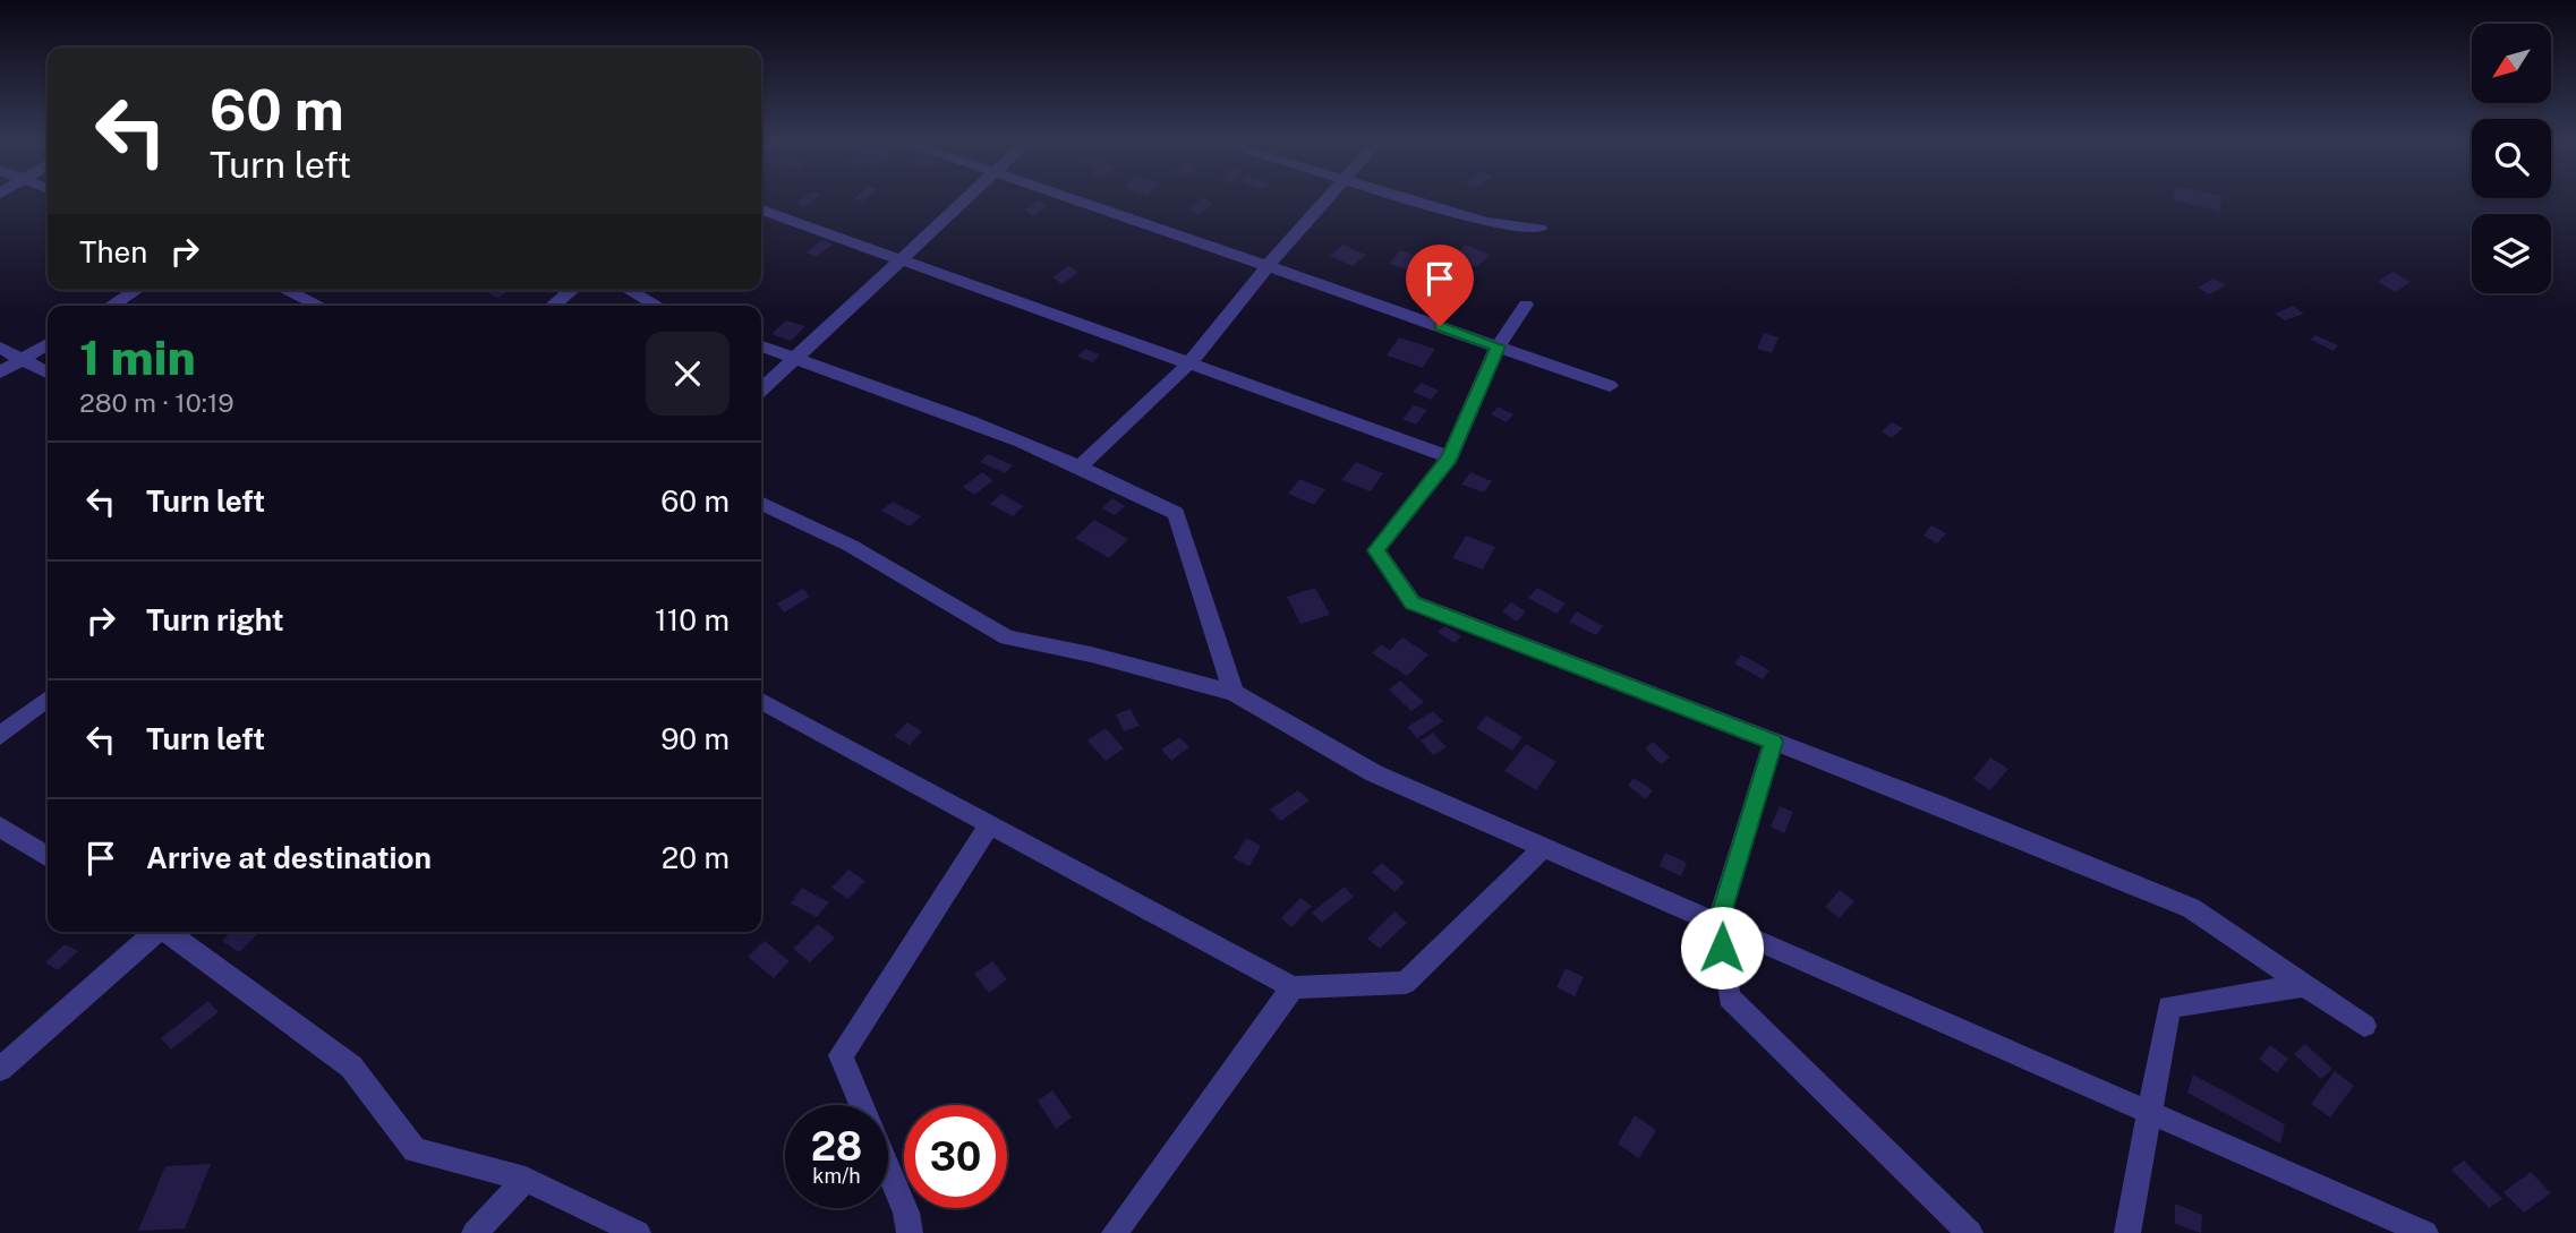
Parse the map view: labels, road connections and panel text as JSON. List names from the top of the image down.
{
  "north": "bottom left",
  "page": {
    "turn": ["60 m", "Turn left"],
    "then": "Then",
    "heading": ["1 min", "280 m · 10:19"],
    "list": [
      {
        "name": "Turn left",
        "value": "60 m"
      },
      {
        "name": "Turn right",
        "value": "110 m"
      },
      {
        "name": "Turn left",
        "value": "90 m"
      },
      {
        "name": "Arrive at destination",
        "value": "20 m"
      }
    ],
    "speed": "28 km/h",
    "limit": "30"
  }
}
